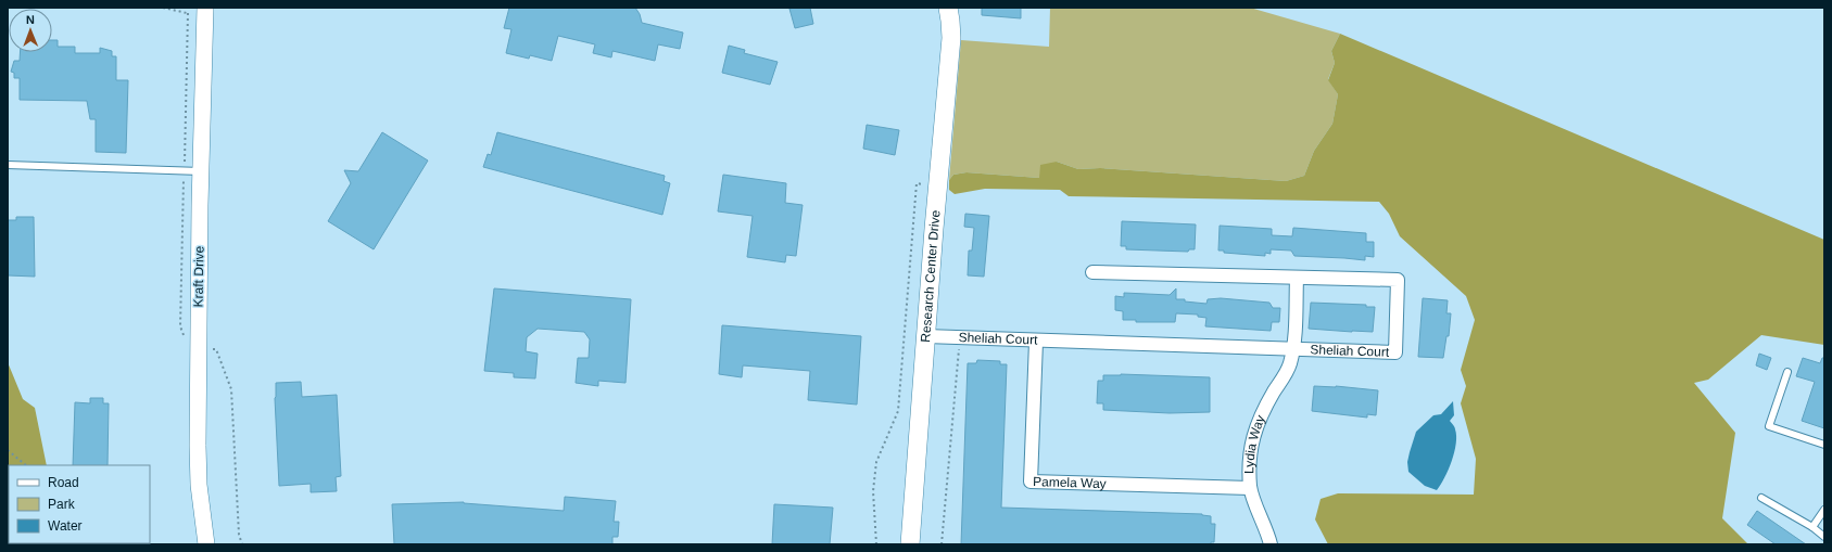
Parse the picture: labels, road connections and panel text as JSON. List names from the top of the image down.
{
  "streets": {
    "main road": ["Research Center Drive"],
    "street": [
      "Kraft Drive",
      "Sheliah Court",
      "Lydia Way",
      "Pamela Way"
    ]
  },
  "crossings": [
    ["Research Center Drive", "Sheliah Court"],
    ["Sheliah Court", "Lydia Way"],
    ["Sheliah Court", "Pamela Way"],
    ["Lydia Way", "Pamela Way"]
  ],
  "legend": ["Road", "Park", "Water"],
  "north": "top"
}
